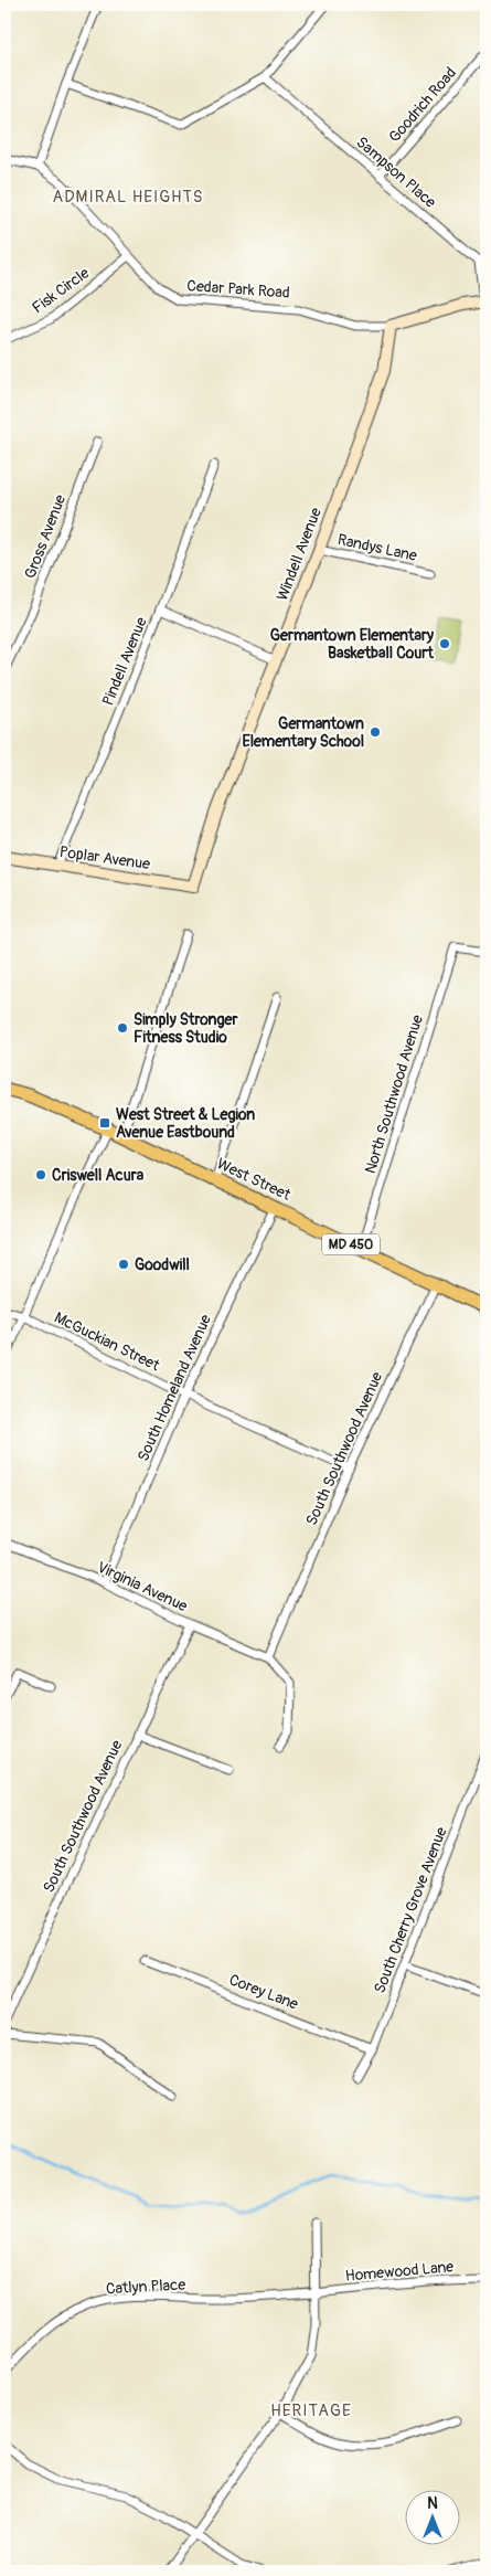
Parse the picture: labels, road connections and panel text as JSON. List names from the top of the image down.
{
  "streets": {
    "main road": ["West Street", "MD 450"],
    "street": [
      "Goodrich Road",
      "Sampson Place",
      "Cedar Park Road",
      "Fisk Circle",
      "Gross Avenue",
      "Randys Lane",
      "Windell Avenue",
      "Pindell Avenue",
      "Poplar Avenue",
      "North Southwood Avenue",
      "McGuckian Street",
      "South Homeland Avenue",
      "South Southwood Avenue",
      "Virginia Avenue",
      "South Cherry Grove Avenue",
      "Corey Lane",
      "Homewood Lane",
      "Catlyn Place"
    ]
  },
  "crossings": [
    ["Goodrich Road", "Sampson Place"],
    ["Sampson Place", "Cedar Park Road"],
    ["Cedar Park Road", "Fisk Circle"],
    ["Cedar Park Road", "Windell Avenue"],
    ["Randys Lane", "Windell Avenue"],
    ["Windell Avenue", "Poplar Avenue"],
    ["Pindell Avenue", "Poplar Avenue"],
    ["North Southwood Avenue", "West Street"],
    ["West Street", "South Homeland Avenue"],
    ["West Street", "South Southwood Avenue"],
    ["McGuckian Street", "South Homeland Avenue"],
    ["McGuckian Street", "South Southwood Avenue"],
    ["South Homeland Avenue", "Virginia Avenue"],
    ["South Southwood Avenue", "Virginia Avenue"],
    ["South Cherry Grove Avenue", "Corey Lane"],
    ["Homewood Lane", "Catlyn Place"]
  ],
  "districts": ["ADMIRAL HEIGHTS", "HERITAGE"],
  "places": {
    "other": [
      "Germantown Elementary Basketball Court",
      "Germantown Elementary School",
      "Simply Stronger Fitness Studio",
      "Criswell Acura",
      "Goodwill"
    ],
    "transit": ["West Street & Legion Avenue Eastbound"]
  },
  "north": "top"
}
